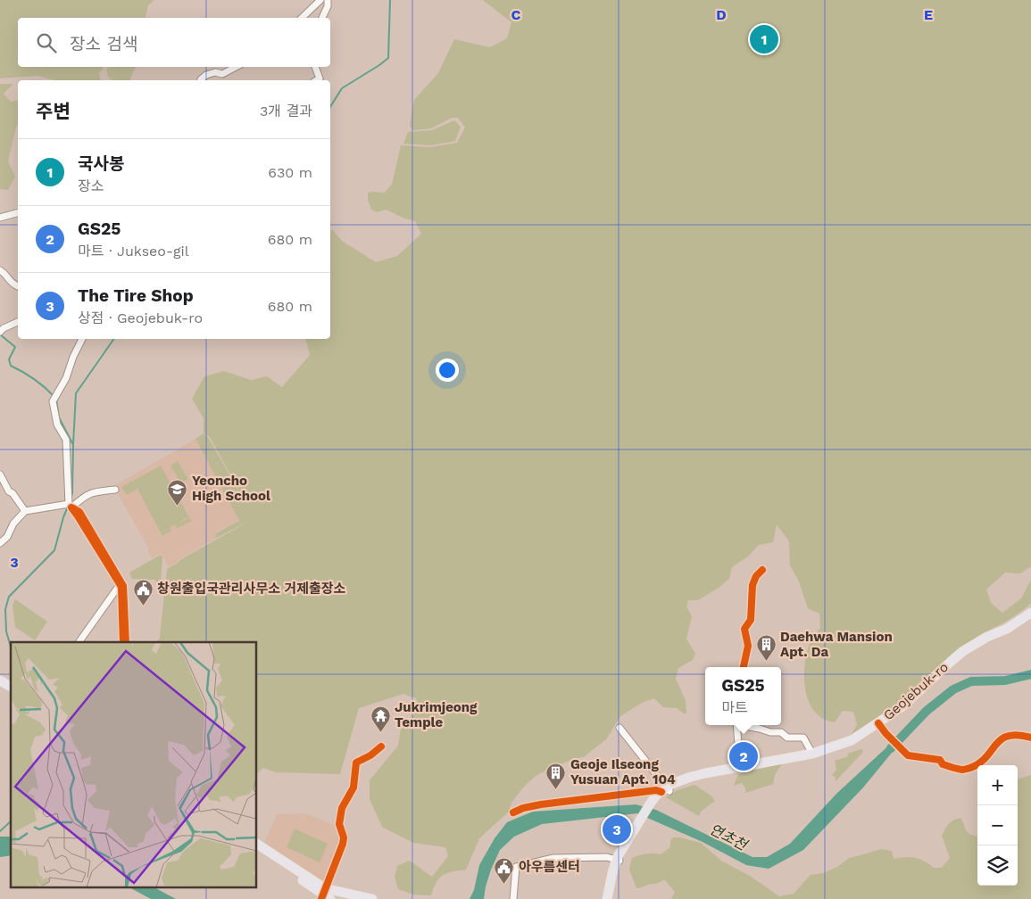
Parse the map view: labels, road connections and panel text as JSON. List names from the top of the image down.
{
  "streets": {
    "main road": ["Geojebuk-ro"]
  },
  "water": ["연초천"],
  "places": {
    "school or university": ["Yeoncho High School"],
    "public building": ["창원출입국관리사무소 거제출장소", "아우름센터"],
    "building": ["Daehwa Mansion Apt. Da", "Geoje Ilseong Yusuan Apt. 104"],
    "temple": ["Jukrimjeong Temple"]
  },
  "page": {
    "search": "장소 검색",
    "pins": ["1", "2", "3"],
    "heading": ["주변", "3개 결과"],
    "list": [
      {
        "mark": "1",
        "name": "국사봉",
        "note": "장소",
        "value": "630 m"
      },
      {
        "mark": "2",
        "name": "GS25",
        "note": "마트 · Jukseo-gil",
        "value": "680 m"
      },
      {
        "mark": "3",
        "name": "The Tire Shop",
        "note": "상점 · Geojebuk-ro",
        "value": "680 m"
      }
    ],
    "popup": ["GS25", "마트"],
    "map_buttons": ["+", "−"]
  },
  "grid": {
    "columns": ["C", "D", "E"],
    "rows": ["3"]
  }
}
